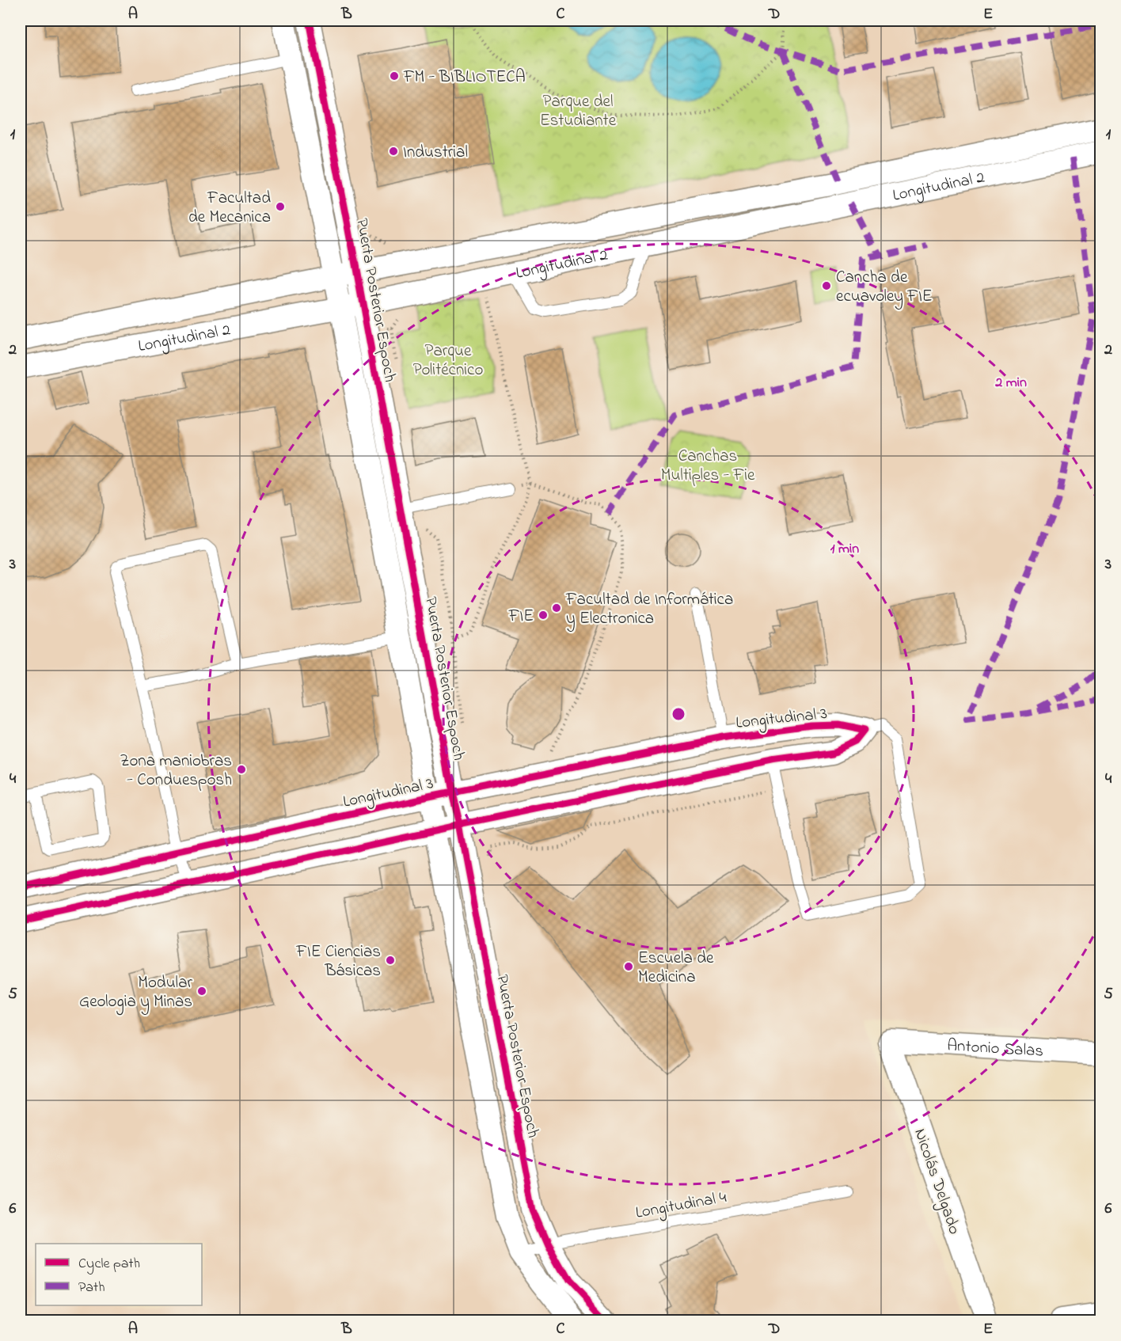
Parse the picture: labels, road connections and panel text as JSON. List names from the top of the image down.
{
  "streets": {
    "street": [
      "Longitudinal 2",
      "Puerta Posterior Espoch",
      "Longitudinal 3",
      "Antonio Salas",
      "Nicolás Delgado"
    ],
    "lane": ["Longitudinal 4"]
  },
  "crossings": [
    ["Longitudinal 2", "Puerta Posterior Espoch"],
    ["Puerta Posterior Espoch", "Longitudinal 3"],
    ["Puerta Posterior Espoch", "Longitudinal 4"],
    ["Antonio Salas", "Nicolás Delgado"]
  ],
  "parks": ["Parque del Estudiante", "Parque Politécnico", "Canchas Multiples - Fie"],
  "places": [
    "FM - BIBLIOTECA",
    "Industrial",
    "Facultad de Mecanica",
    "Cancha de ecuavoley FIE",
    "Facultad de Informática y Electronica",
    "FIE",
    "Zona maniobras - Conduesposh",
    "FIE Ciencias Básicas",
    "Escuela de Medicina",
    "Modular Geologia y Minas"
  ],
  "legend": ["Cycle path", "Path"],
  "grid": {
    "columns": [
      "A",
      "B",
      "C",
      "D",
      "E"
    ],
    "rows": [
      "1",
      "2",
      "3",
      "4",
      "5",
      "6"
    ]
  },
  "rings": ["2 min", "1 min"]
}
